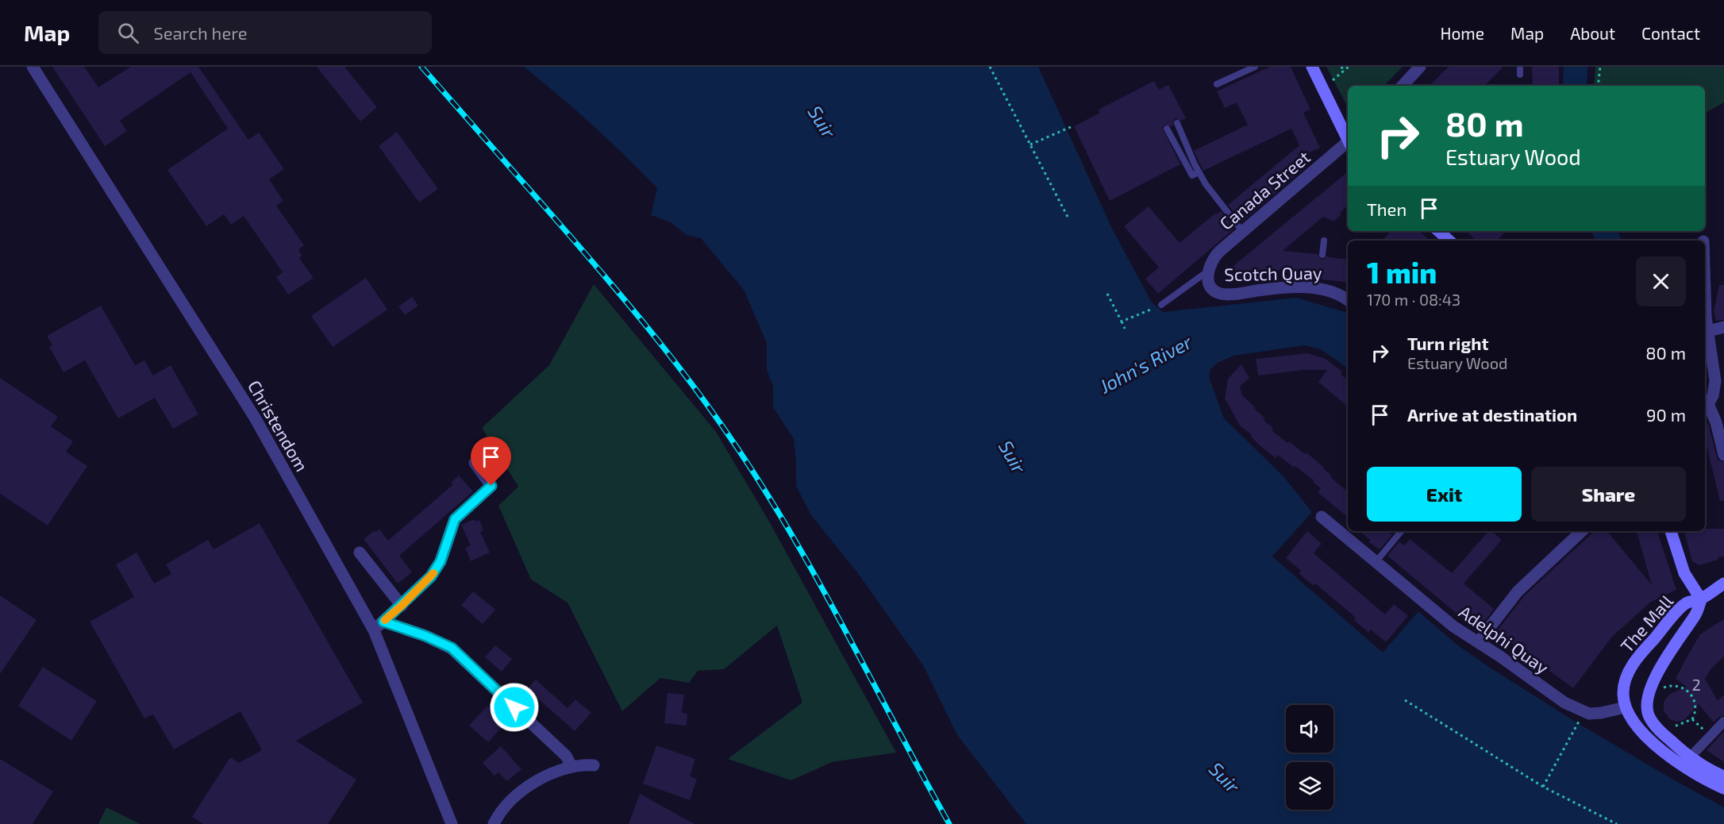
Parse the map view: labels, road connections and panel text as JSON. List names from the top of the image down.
{
  "streets": {
    "main road": ["The Mall"],
    "street": [
      "Canada Street",
      "Scotch Quay",
      "Christendom",
      "Adelphi Quay"
    ]
  },
  "crossings": [
    ["Canada Street", "Scotch Quay"],
    ["The Mall", "Adelphi Quay"]
  ],
  "water": ["Suir", "John's River"],
  "house_numbers": ["2"],
  "page": {
    "header": "Map",
    "search": "Search here",
    "nav": [
      "Home",
      "Map",
      "About",
      "Contact"
    ],
    "turn": ["80 m", "Estuary Wood"],
    "then": "Then",
    "heading": ["1 min", "170 m · 08:43"],
    "list": [
      {
        "name": "Turn right",
        "note": "Estuary Wood",
        "value": "80 m"
      },
      {
        "name": "Arrive at destination",
        "value": "90 m"
      }
    ],
    "buttons": ["Exit", "Share"]
  }
}
